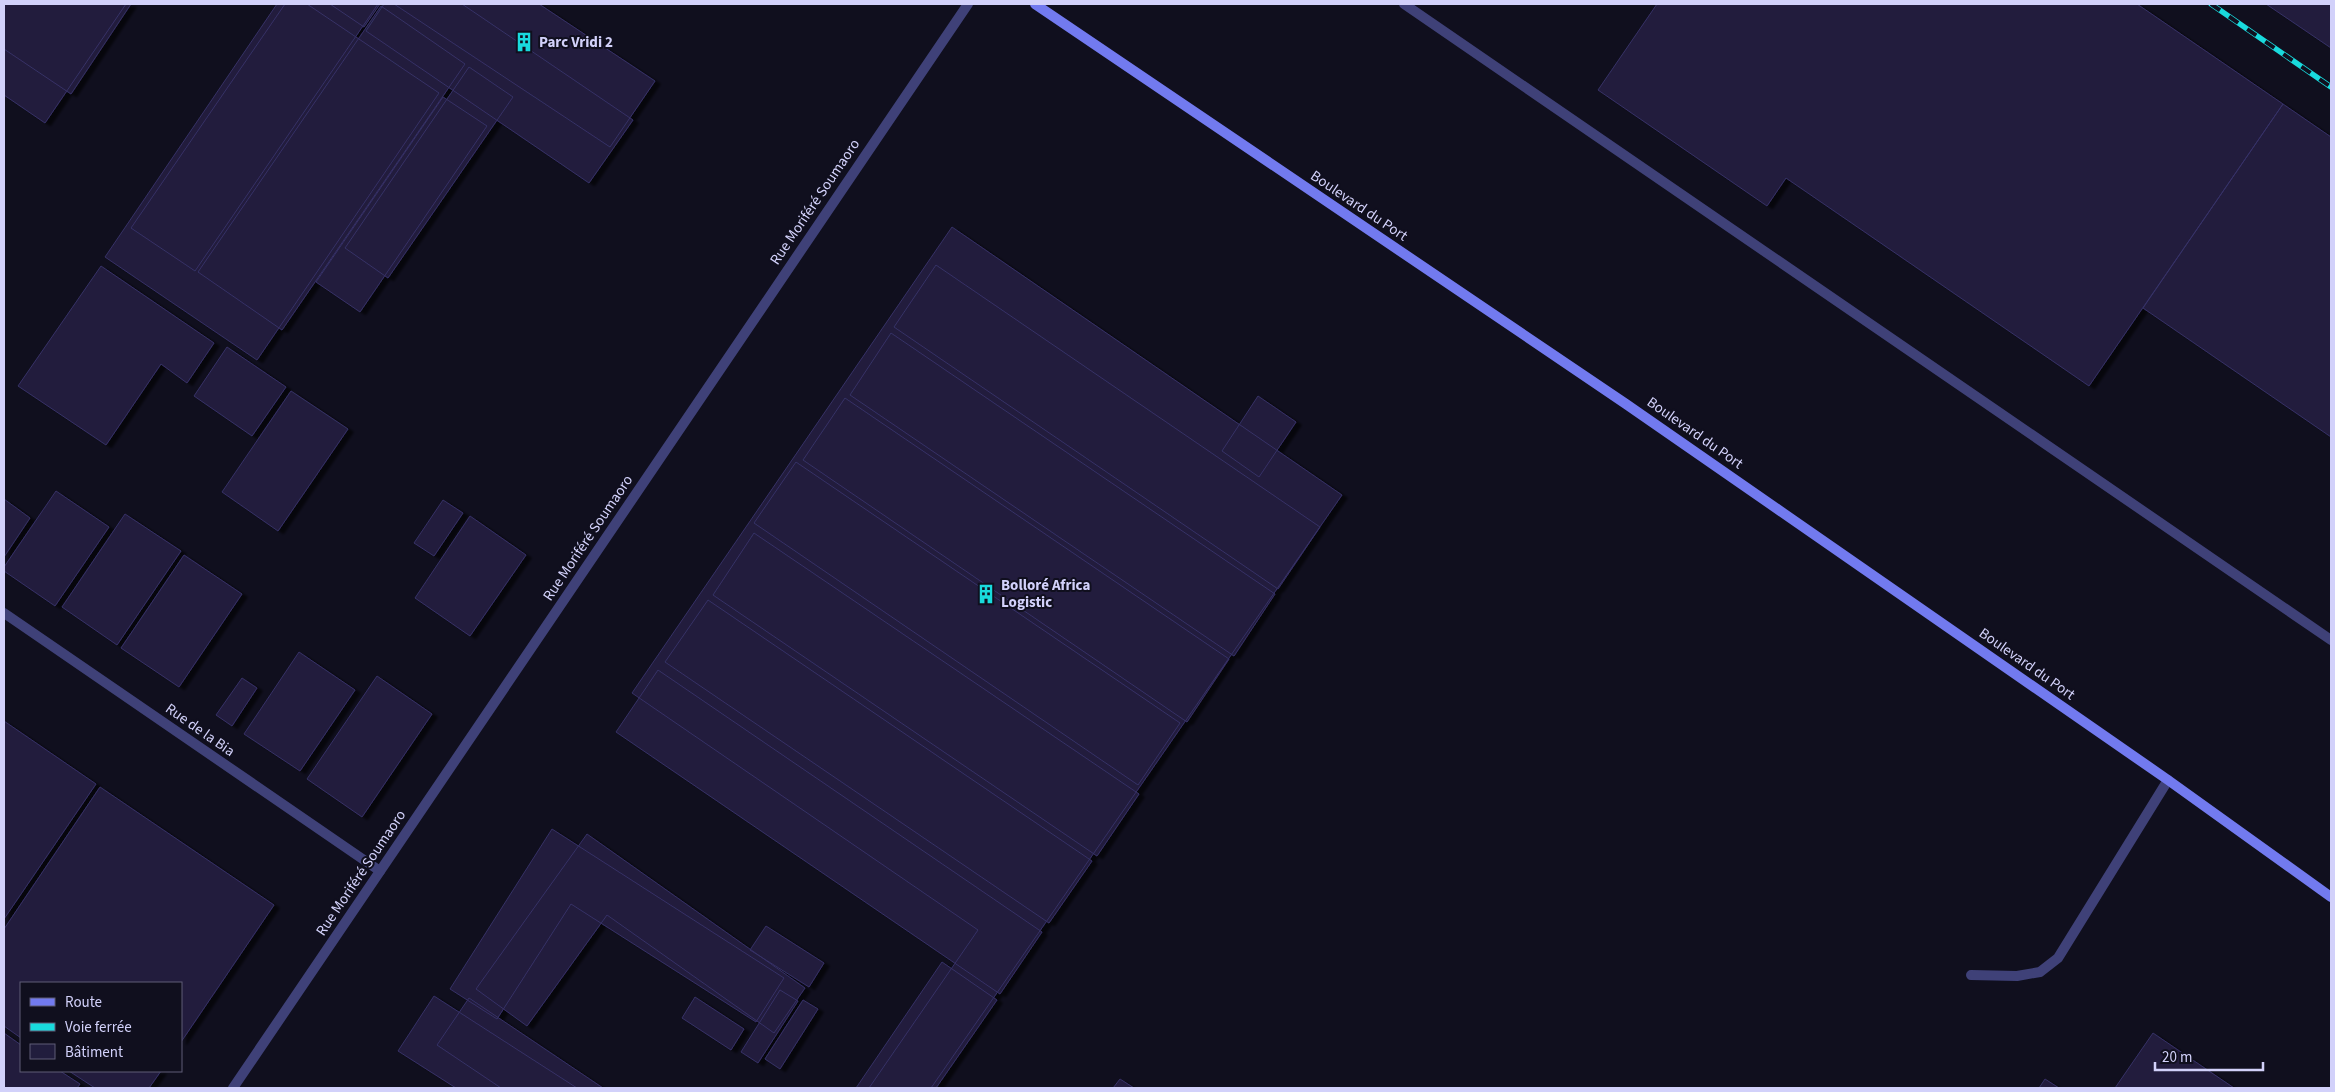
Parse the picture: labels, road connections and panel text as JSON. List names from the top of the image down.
{
  "streets": {
    "main road": ["Boulevard du Port"],
    "street": ["Rue Moriféré Soumaoro", "Rue de la Bia"]
  },
  "crossings": [
    ["Rue Moriféré Soumaoro", "Rue de la Bia"]
  ],
  "places": {
    "building": ["Parc Vridi 2", "Bolloré Africa Logistic"]
  },
  "legend": ["Route", "Voie ferrée", "Bâtiment"],
  "scale_bar": "20 m"
}
